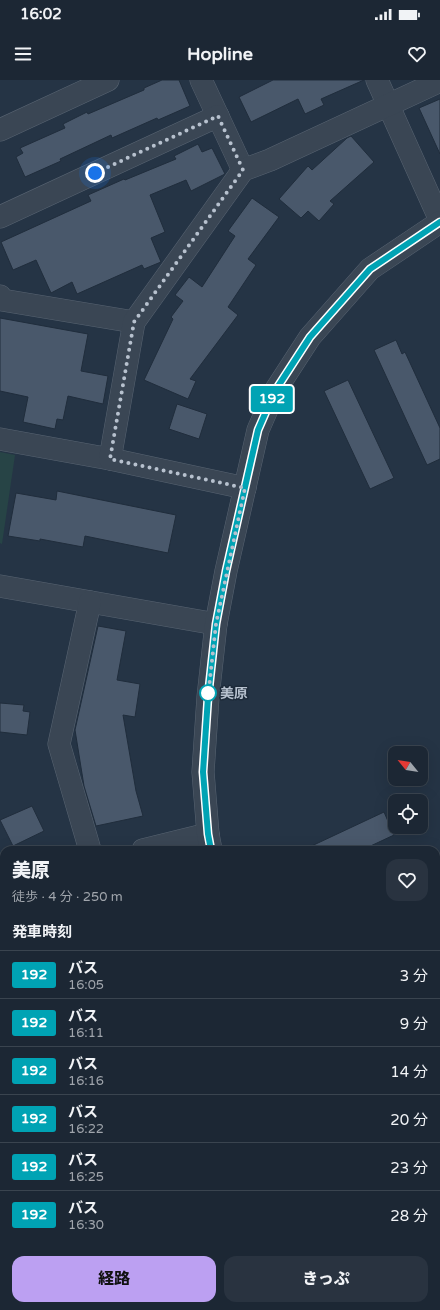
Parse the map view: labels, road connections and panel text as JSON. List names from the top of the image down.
{
  "places": ["美原"],
  "lines": ["bus line 192"],
  "north": "top left",
  "page": {
    "status": "16:02",
    "header": "Hopline",
    "on_map": "192",
    "heading": [
      ["美原", "徒歩 · 4 分 · 250 m"],
      "発車時刻"
    ],
    "list": [
      {
        "mark": "192",
        "name": "バス",
        "note": "16:05",
        "value": "3 分"
      },
      {
        "mark": "192",
        "name": "バス",
        "note": "16:11",
        "value": "9 分"
      },
      {
        "mark": "192",
        "name": "バス",
        "note": "16:16",
        "value": "14 分"
      },
      {
        "mark": "192",
        "name": "バス",
        "note": "16:22",
        "value": "20 分"
      },
      {
        "mark": "192",
        "name": "バス",
        "note": "16:25",
        "value": "23 分"
      },
      {
        "mark": "192",
        "name": "バス",
        "note": "16:30",
        "value": "28 分"
      }
    ],
    "buttons": ["経路", "きっぷ"]
  }
}
